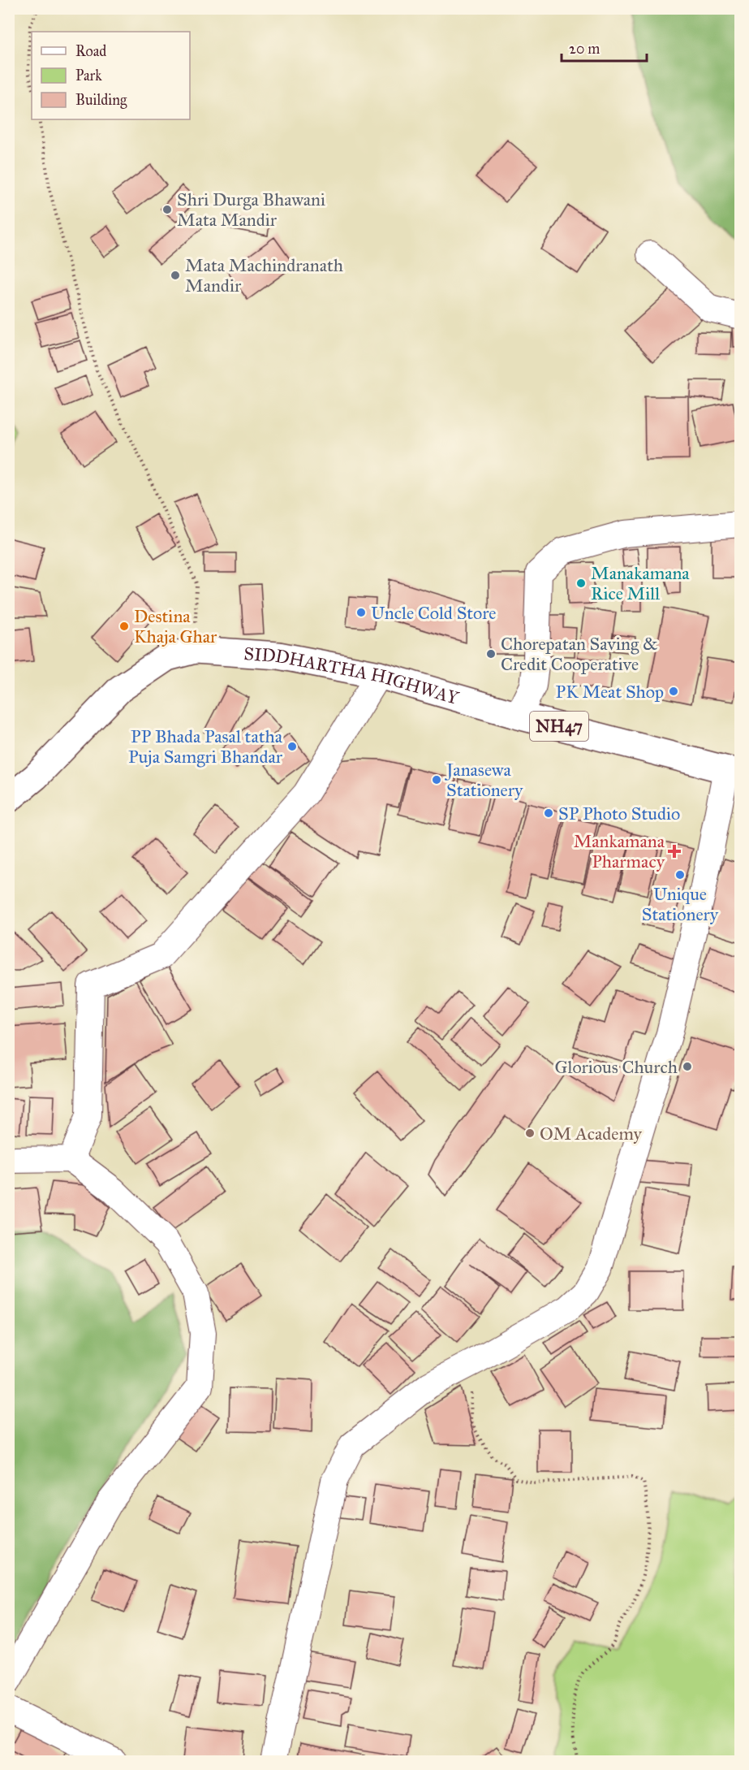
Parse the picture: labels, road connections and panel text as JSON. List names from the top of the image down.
{
  "streets": {
    "highway": ["SIDDHARTHA HIGHWAY", "NH47"]
  },
  "places": {
    "other": [
      "Shri Durga Bhawani Mata Mandir",
      "Mata Machindranath Mandir",
      "Manakamana Rice Mill",
      "Uncle Cold Store",
      "Destina Khaja Ghar",
      "Chorepatan Saving & Credit Cooperative",
      "PK Meat Shop",
      "PP Bhada Pasal tatha Puja Samgri Bhandar",
      "Janasewa Stationery",
      "SP Photo Studio",
      "Unique Stationery",
      "Glorious Church",
      "OM Academy"
    ],
    "health": ["Mankamana Pharmacy"]
  },
  "legend": ["Road", "Park", "Building"],
  "scale_bar": "20 m"
}
